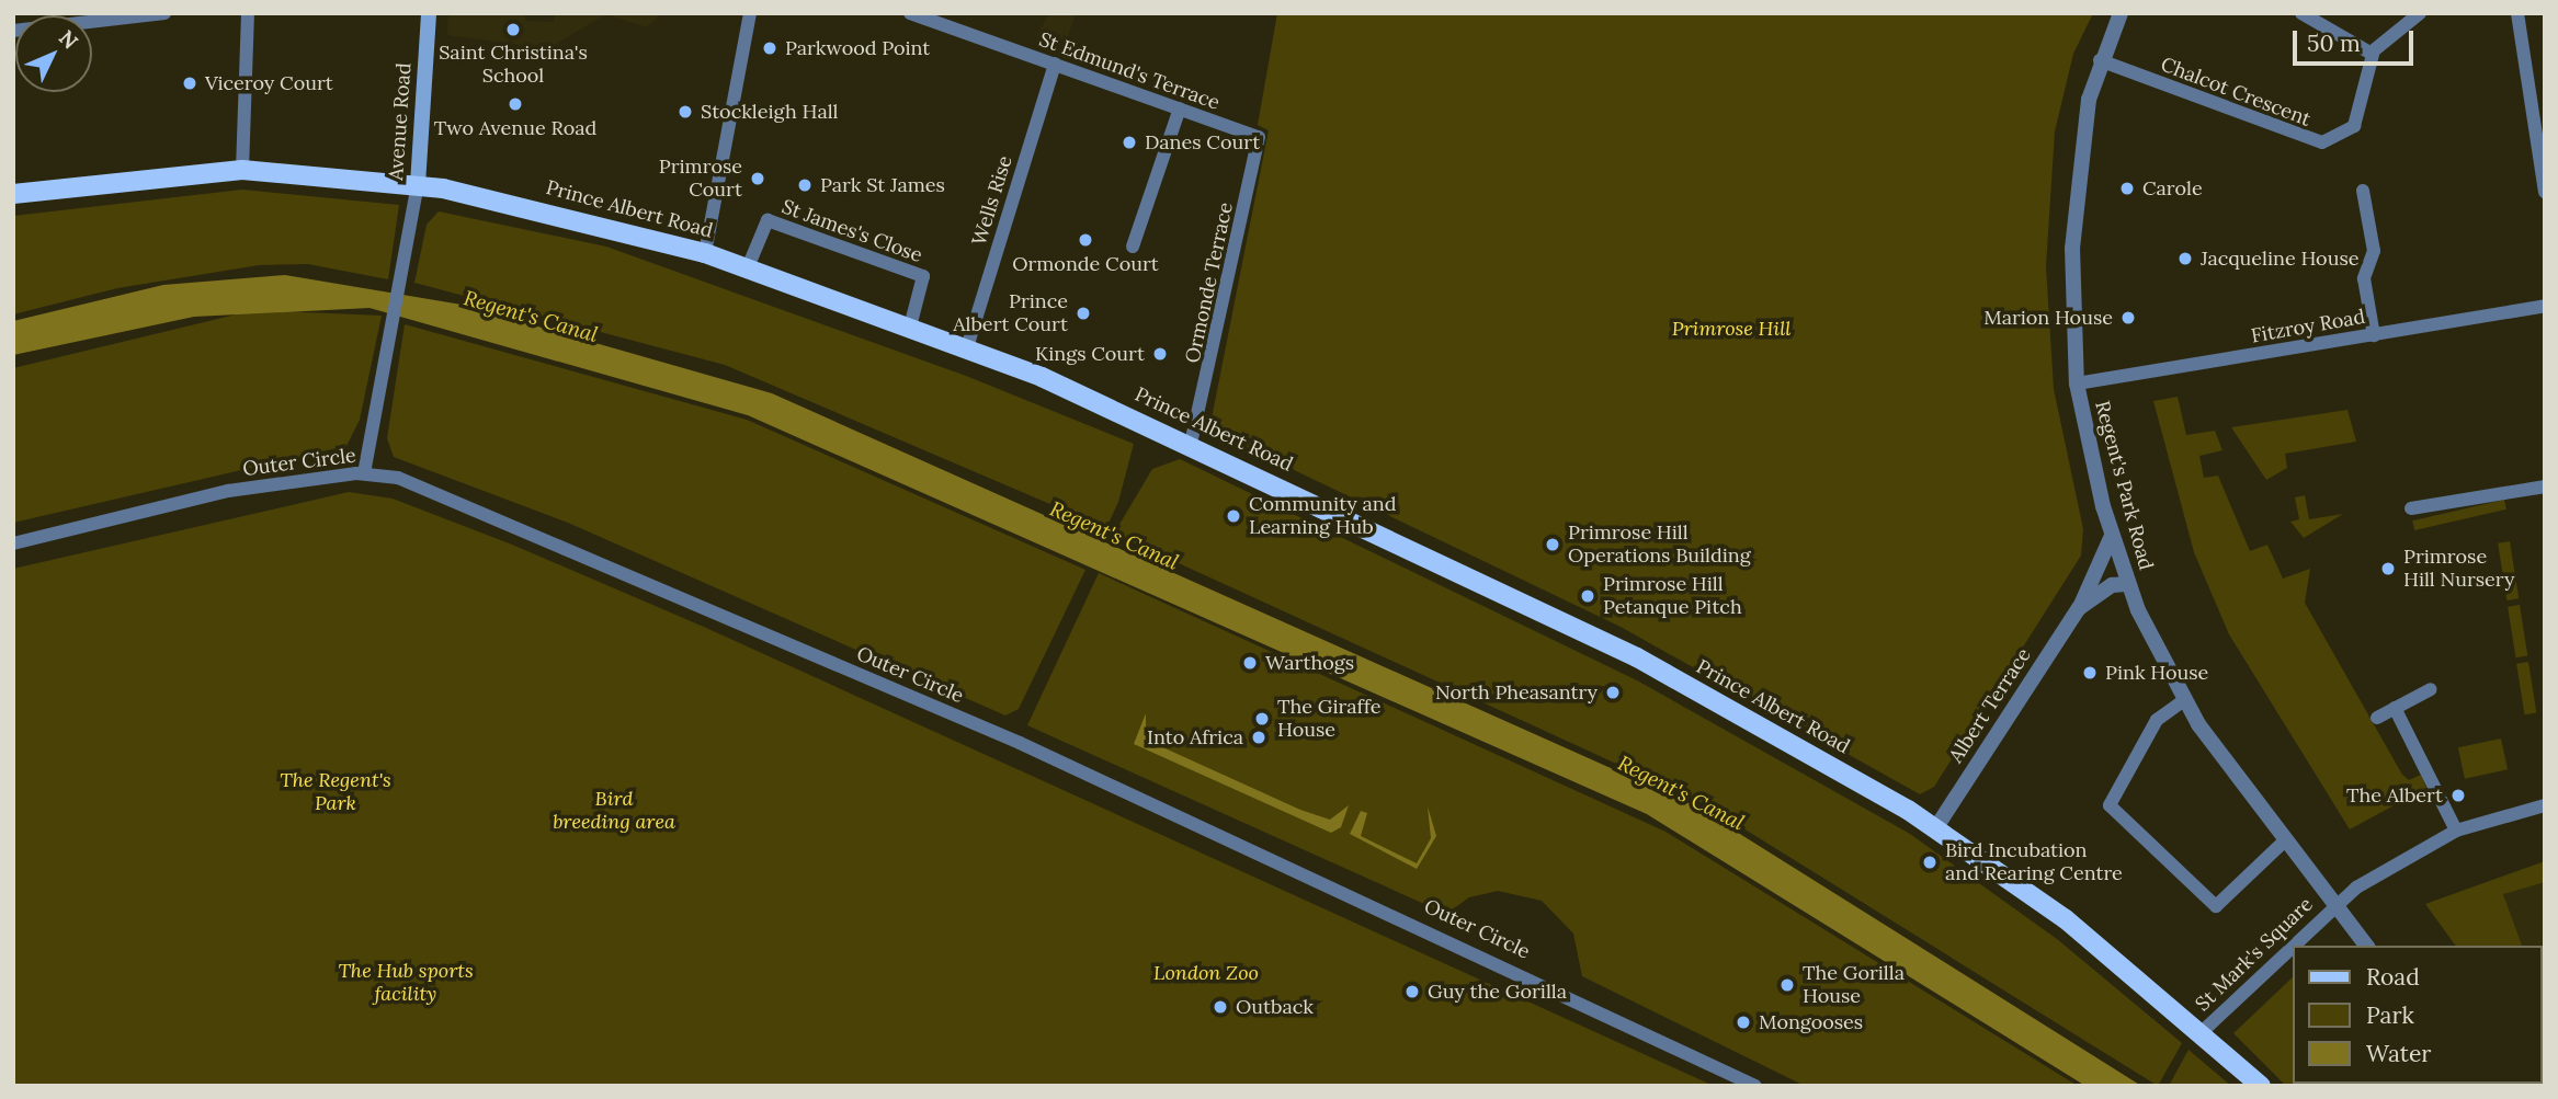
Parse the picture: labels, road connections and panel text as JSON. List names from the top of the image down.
{
  "streets": {
    "main road": ["Avenue Road", "Prince Albert Road"],
    "street": [
      "St Edmund's Terrace",
      "Chalcot Crescent",
      "Wells Rise",
      "St James's Close",
      "Ormonde Terrace",
      "Fitzroy Road",
      "Outer Circle",
      "Regent's Park Road",
      "Albert Terrace",
      "St Mark's Square"
    ]
  },
  "crossings": [
    ["St Edmund's Terrace", "Wells Rise"],
    ["St Edmund's Terrace", "Ormonde Terrace"],
    ["Chalcot Crescent", "Regent's Park Road"],
    ["Avenue Road", "Prince Albert Road"],
    ["Avenue Road", "Outer Circle"],
    ["Wells Rise", "Prince Albert Road"],
    ["Prince Albert Road", "St James's Close"],
    ["Prince Albert Road", "Ormonde Terrace"],
    ["Prince Albert Road", "Albert Terrace"],
    ["Prince Albert Road", "St Mark's Square"],
    ["Fitzroy Road", "Regent's Park Road"],
    ["Regent's Park Road", "Albert Terrace"],
    ["Regent's Park Road", "St Mark's Square"]
  ],
  "water": ["Regent's Canal"],
  "parks": [
    "Primrose Hill",
    "The Regent's Park",
    "Bird breeding area",
    "The Hub sports facility",
    "London Zoo"
  ],
  "places": [
    "Saint Christina's School",
    "Parkwood Point",
    "Viceroy Court",
    "Two Avenue Road",
    "Stockleigh Hall",
    "Danes Court",
    "Primrose Court",
    "Park St James",
    "Carole",
    "Ormonde Court",
    "Jacqueline House",
    "Prince Albert Court",
    "Marion House",
    "Kings Court",
    "Community and Learning Hub",
    "Primrose Hill Operations Building",
    "Primrose Hill Nursery",
    "Primrose Hill Petanque Pitch",
    "Warthogs",
    "Pink House",
    "North Pheasantry",
    "The Giraffe House",
    "Into Africa",
    "The Albert",
    "Bird Incubation and Rearing Centre",
    "The Gorilla House",
    "Guy the Gorilla",
    "Outback",
    "Mongooses"
  ],
  "legend": ["Road", "Park", "Water"],
  "scale_bar": "50 m",
  "north": "top right"
}
